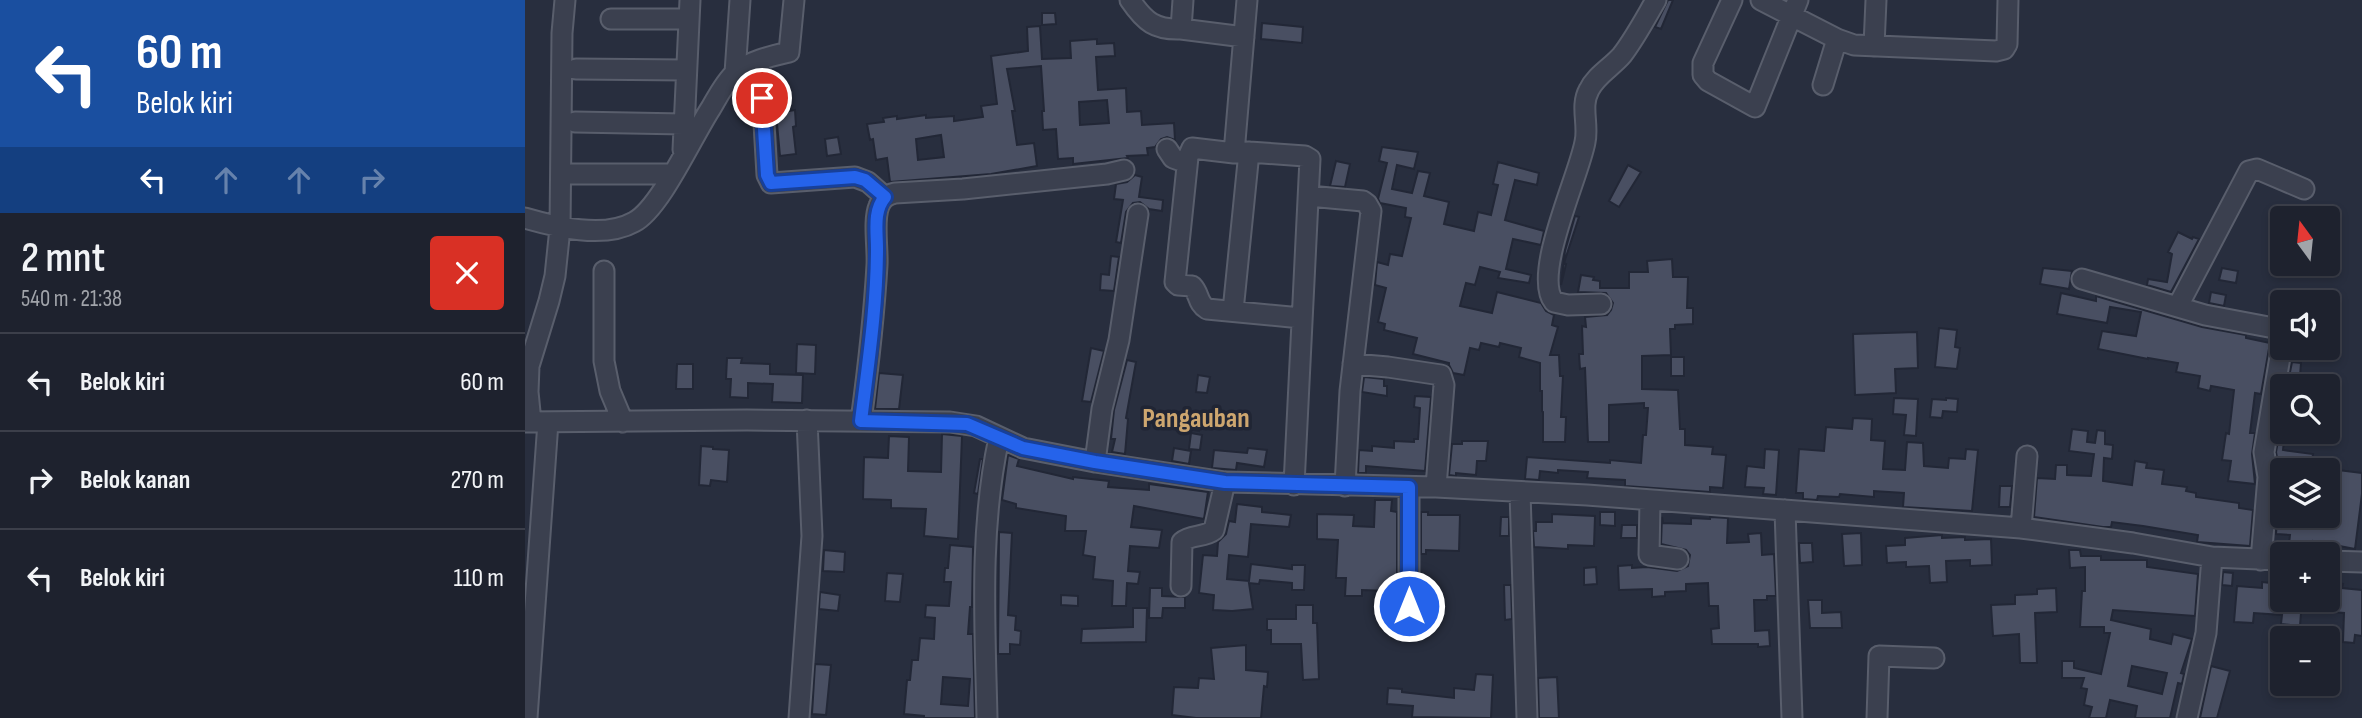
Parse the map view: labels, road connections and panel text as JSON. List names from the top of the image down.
{
  "districts": ["Pangauban"],
  "north": "top",
  "page": {
    "turn": ["60 m", "Belok kiri"],
    "map_buttons": ["+", "−"],
    "heading": ["2 mnt", "540 m · 21:38"],
    "list": [
      {
        "name": "Belok kiri",
        "value": "60 m"
      },
      {
        "name": "Belok kanan",
        "value": "270 m"
      },
      {
        "name": "Belok kiri",
        "value": "110 m"
      }
    ]
  }
}
